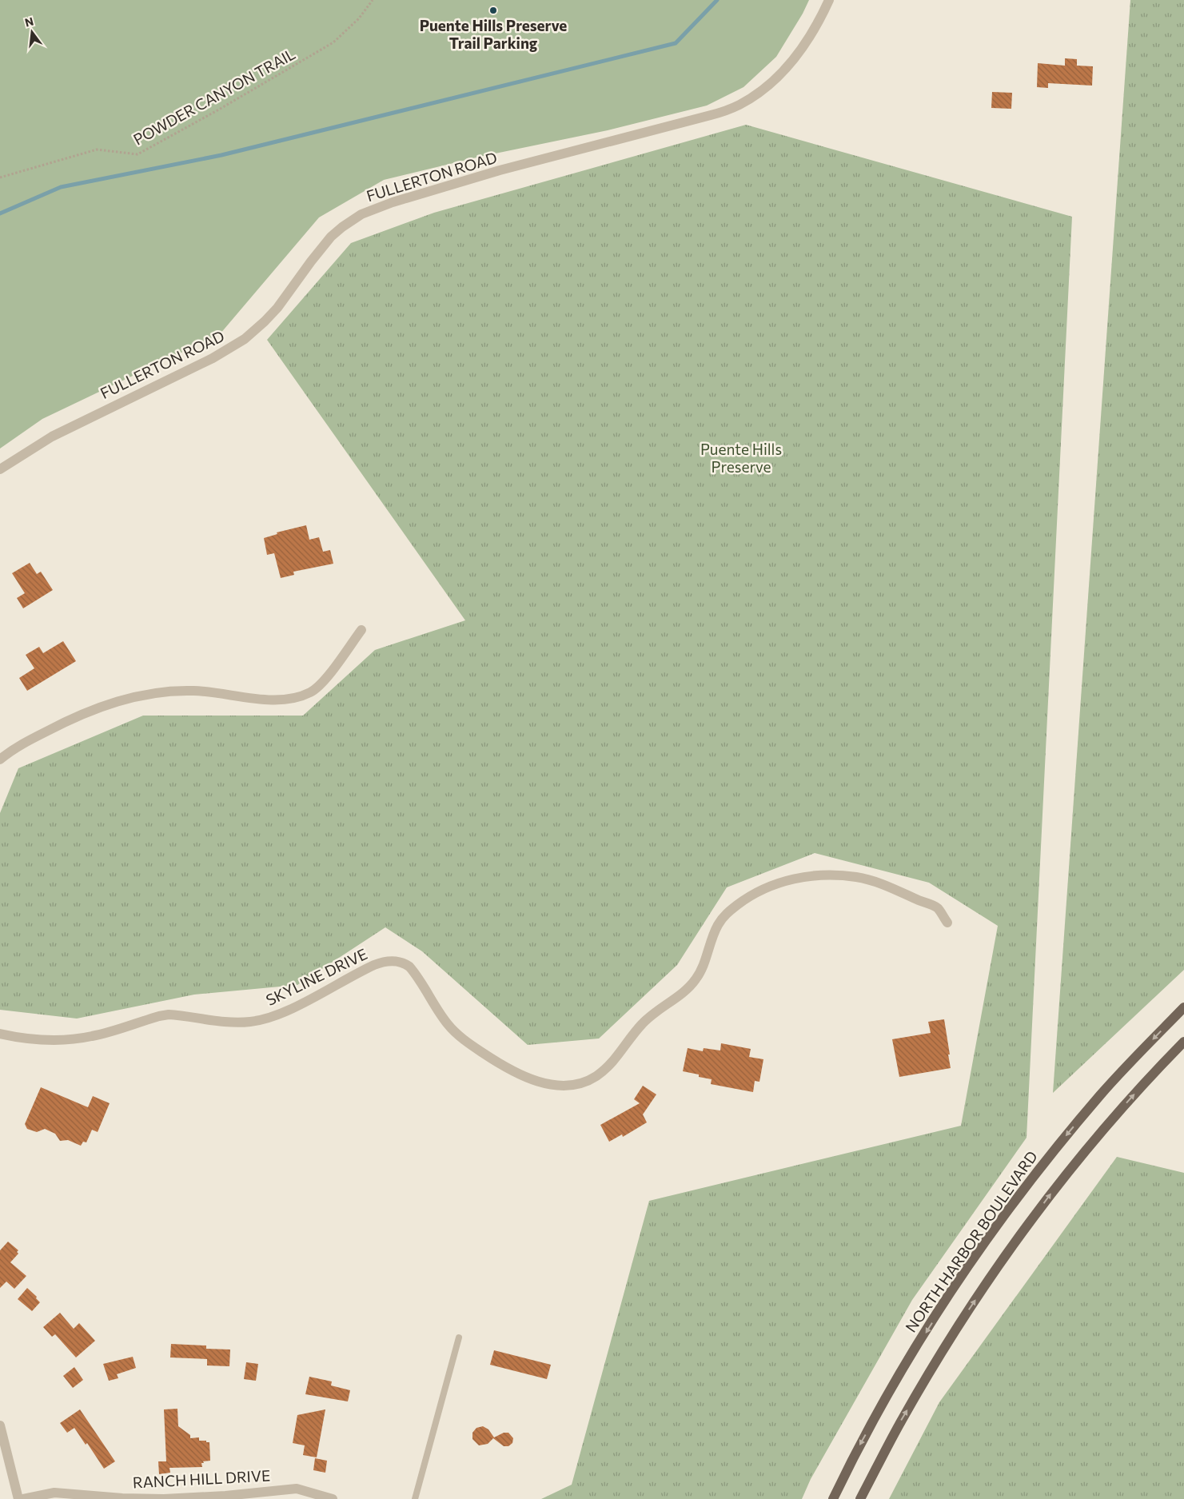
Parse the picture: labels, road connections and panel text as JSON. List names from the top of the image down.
{
  "streets": {
    "main road": ["NORTH HARBOR BOULEVARD"],
    "street": ["FULLERTON ROAD", "SKYLINE DRIVE", "RANCH HILL DRIVE"],
    "path": ["POWDER CANYON TRAIL"]
  },
  "parks": ["Puente Hills Preserve"],
  "places": ["Puente Hills Preserve Trail Parking"],
  "north": "top"
}
